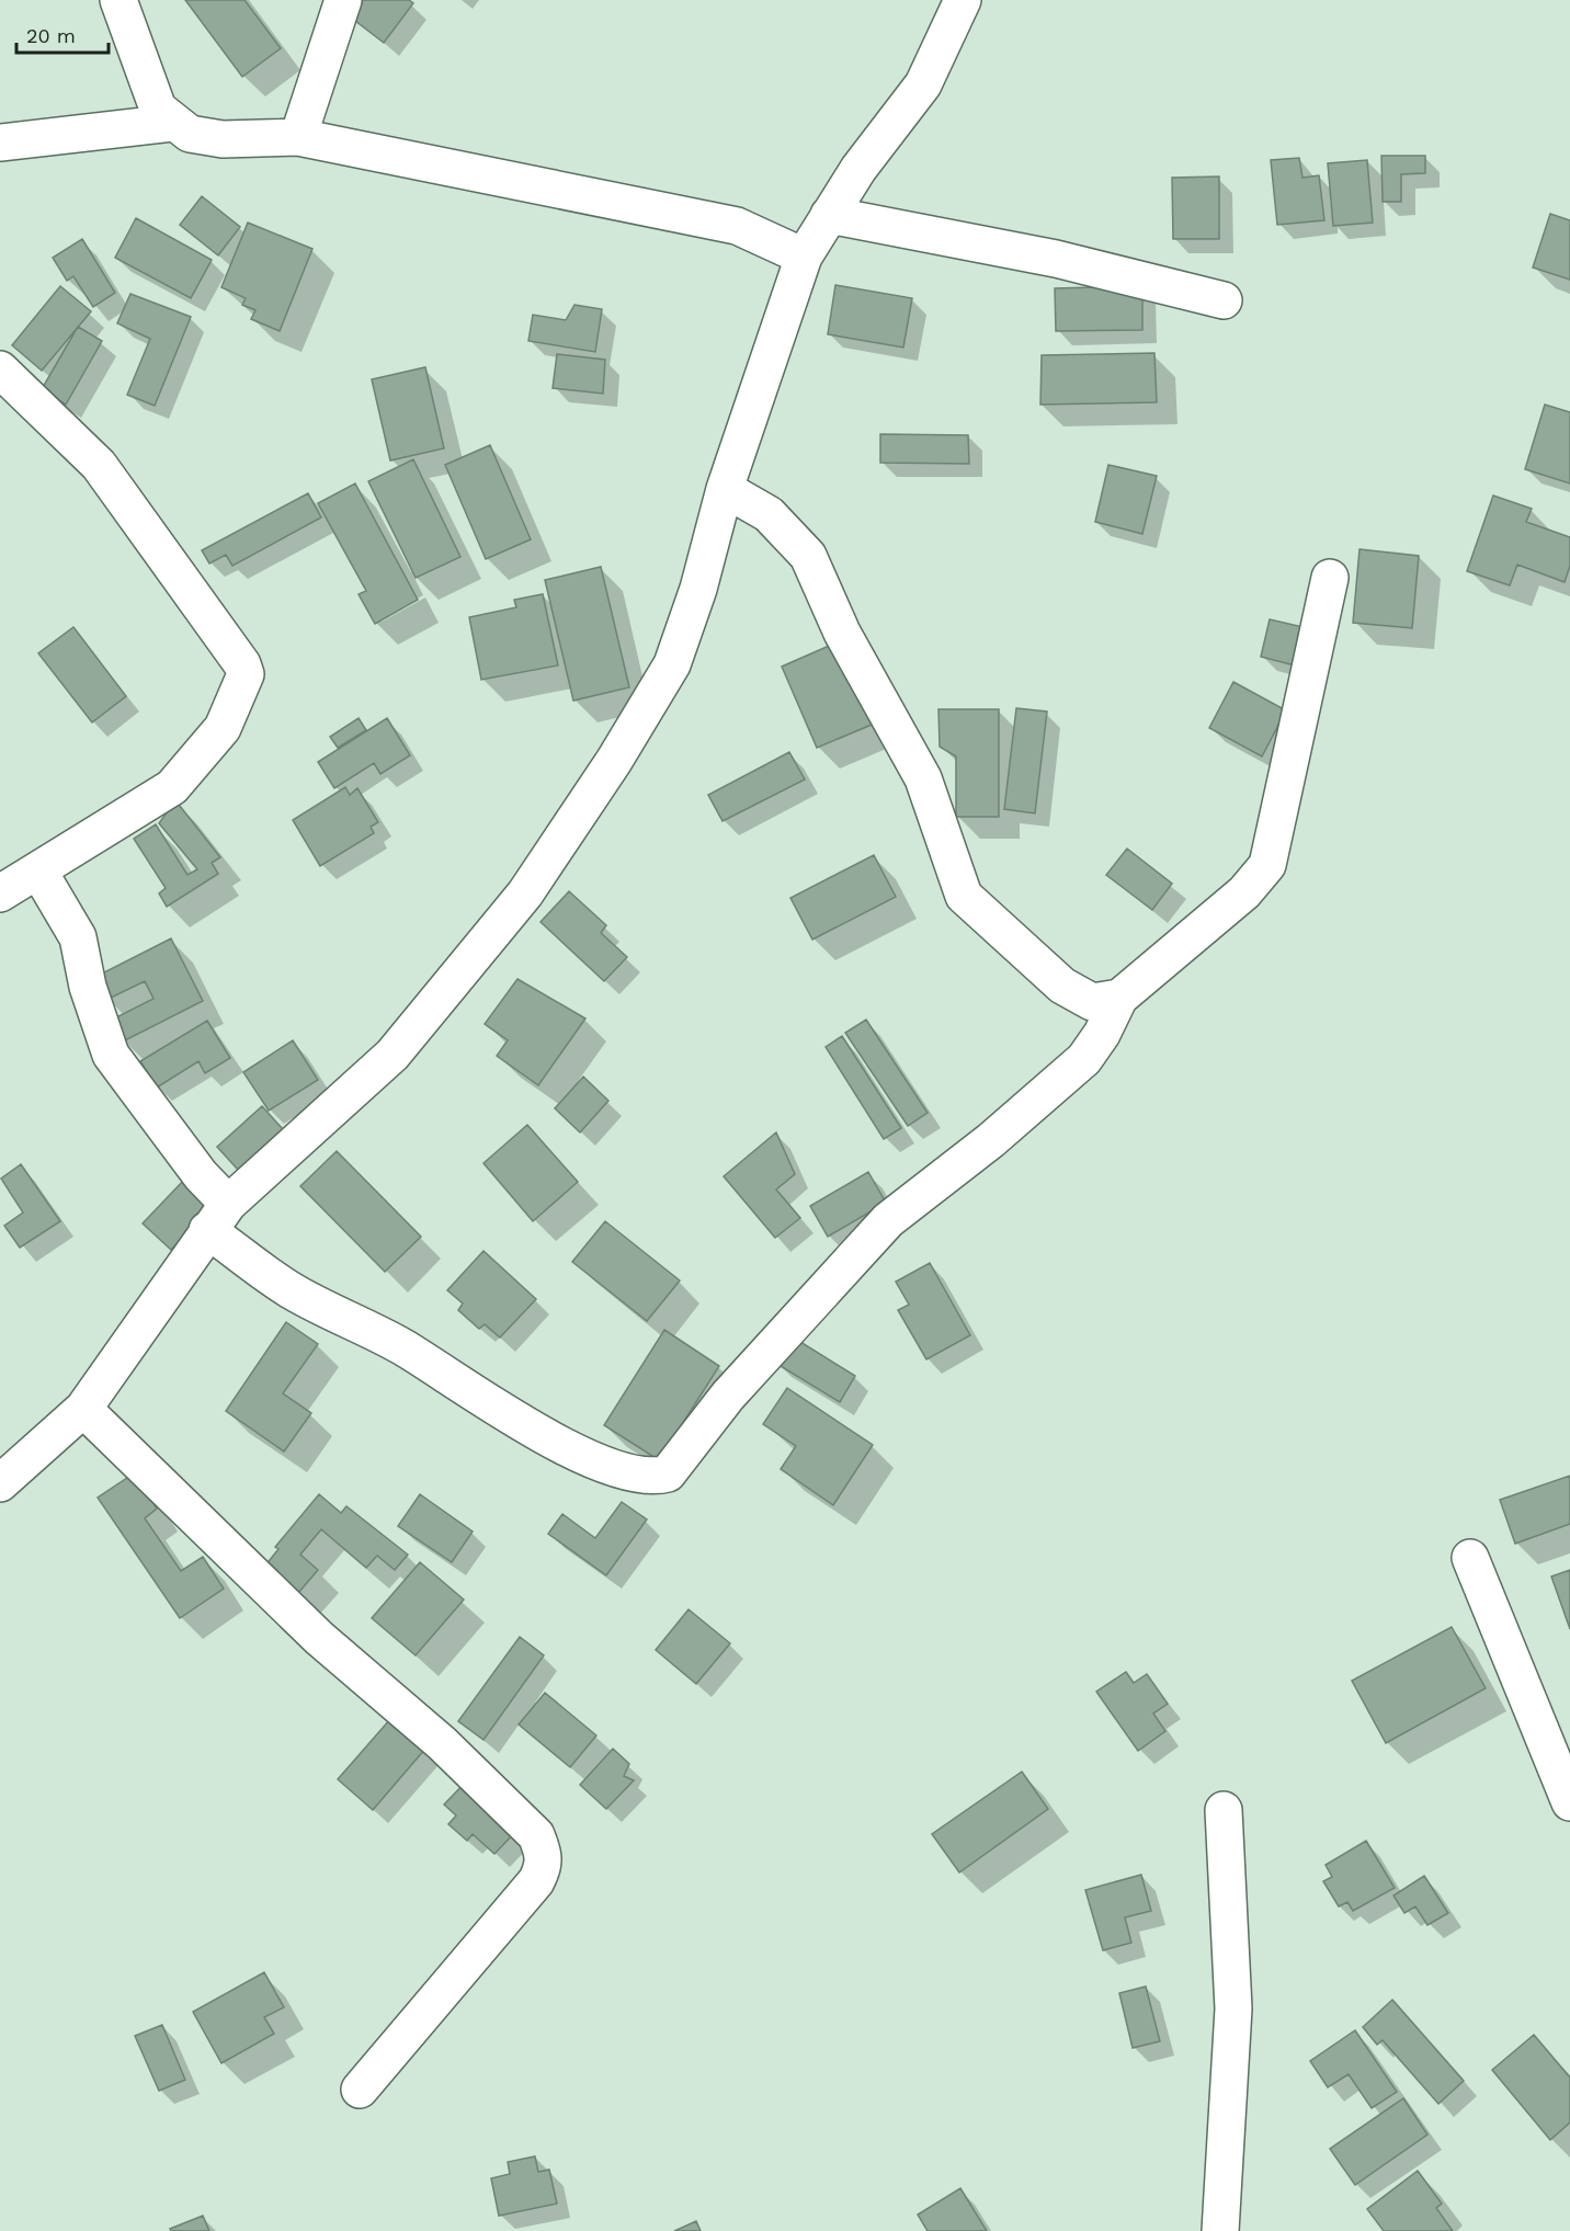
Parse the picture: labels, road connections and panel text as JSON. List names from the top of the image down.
{
  "scale_bar": "20 m"
}
